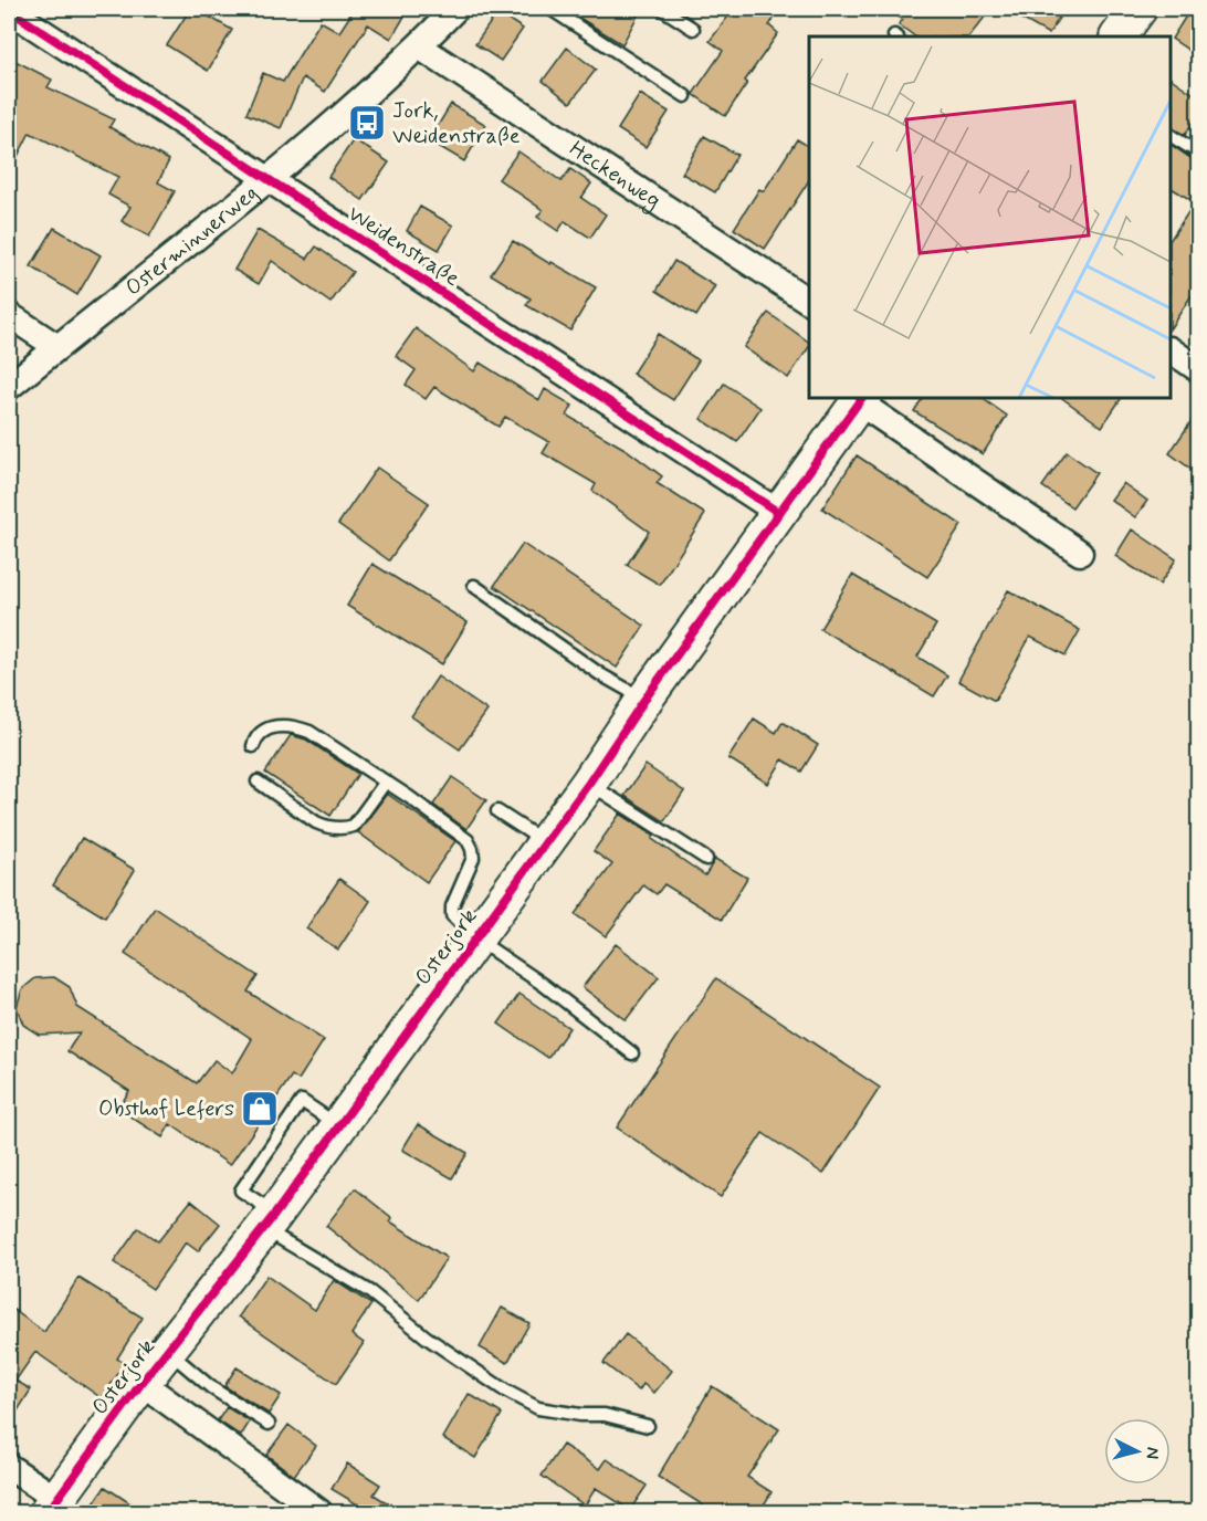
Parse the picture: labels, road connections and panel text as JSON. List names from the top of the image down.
{
  "streets": {
    "main road": ["Osterjork"],
    "street": ["Heckenweg", "Osterminnerweg", "Weidenstraße"]
  },
  "crossings": [
    ["Heckenweg", "Osterminnerweg"],
    ["Osterminnerweg", "Weidenstraße"],
    ["Weidenstraße", "Osterjork"]
  ],
  "places": {
    "bus stop": ["Jork, Weidenstraße"],
    "shop": ["Obsthof Lefers"]
  },
  "north": "right"
}
